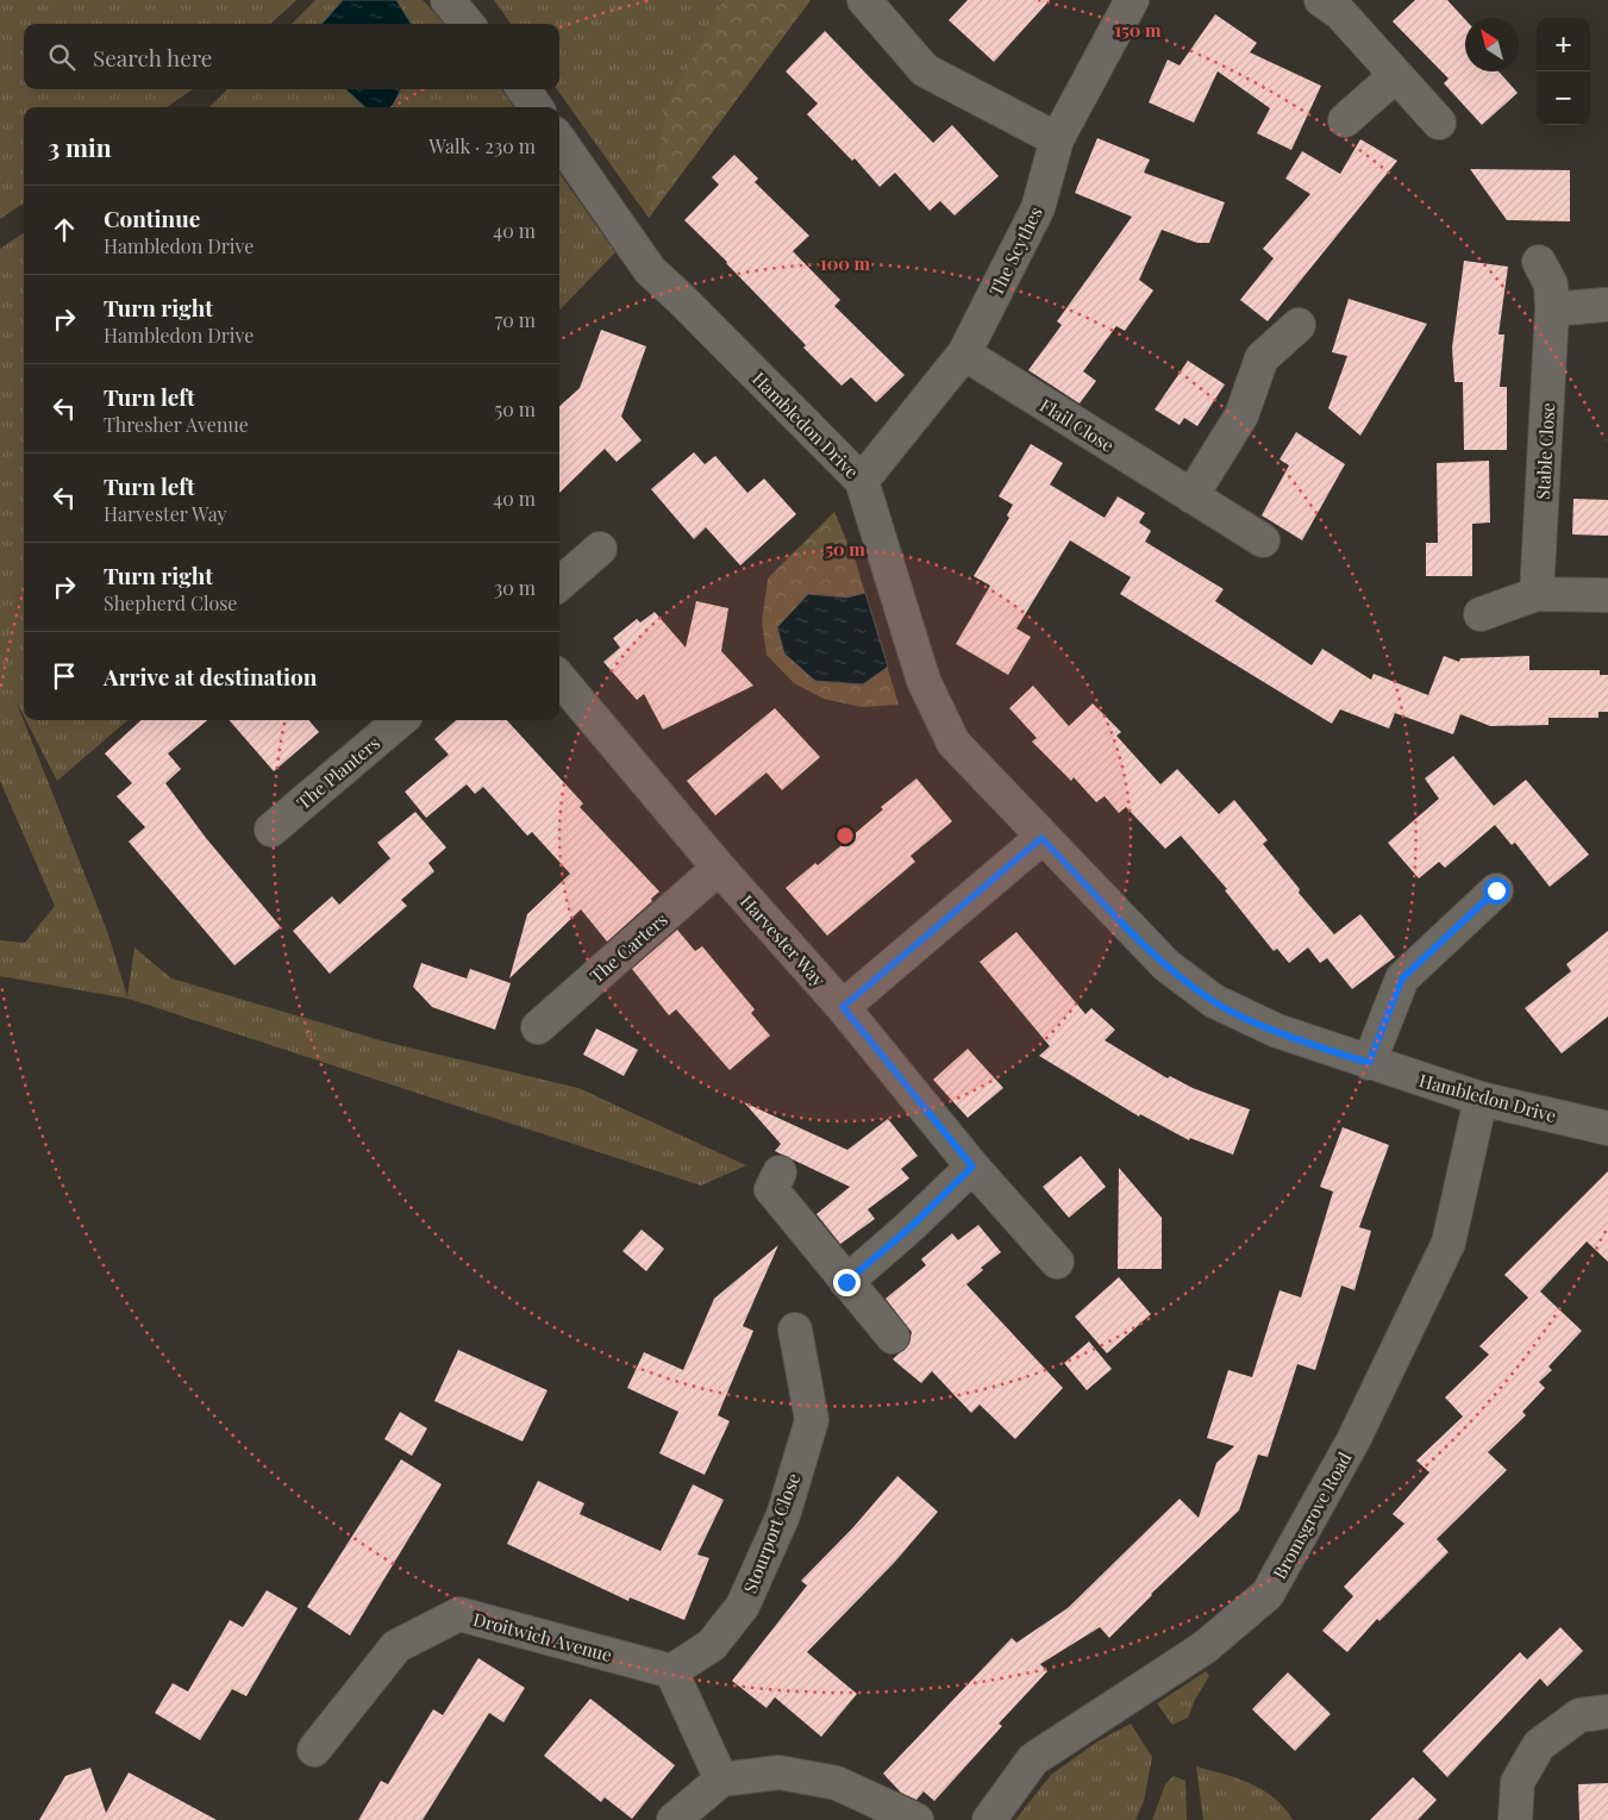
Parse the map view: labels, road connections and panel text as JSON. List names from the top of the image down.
{
  "streets": {
    "street": [
      "The Scythes",
      "Hambledon Drive",
      "Flail Close",
      "Stable Close",
      "The Planters",
      "Harvester Way",
      "The Carters",
      "Bromsgrove Road",
      "Stourport Close",
      "Droitwich Avenue"
    ]
  },
  "crossings": [
    ["The Scythes", "Hambledon Drive"],
    ["The Scythes", "Flail Close"],
    ["Hambledon Drive", "Bromsgrove Road"],
    ["Harvester Way", "The Carters"],
    ["Stourport Close", "Droitwich Avenue"]
  ],
  "north": "top left",
  "page": {
    "map_buttons": ["+", "−"],
    "search": "Search here",
    "heading": ["3 min", "Walk · 230 m"],
    "list": [
      ["Continue", "Hambledon Drive", "40 m"],
      ["Turn right", "Hambledon Drive", "70 m"],
      ["Turn left", "Thresher Avenue", "50 m"],
      ["Turn left", "Harvester Way", "40 m"],
      ["Turn right", "Shepherd Close", "30 m"],
      "Arrive at destination"
    ]
  },
  "rings": ["150 m", "100 m", "50 m"]
}
